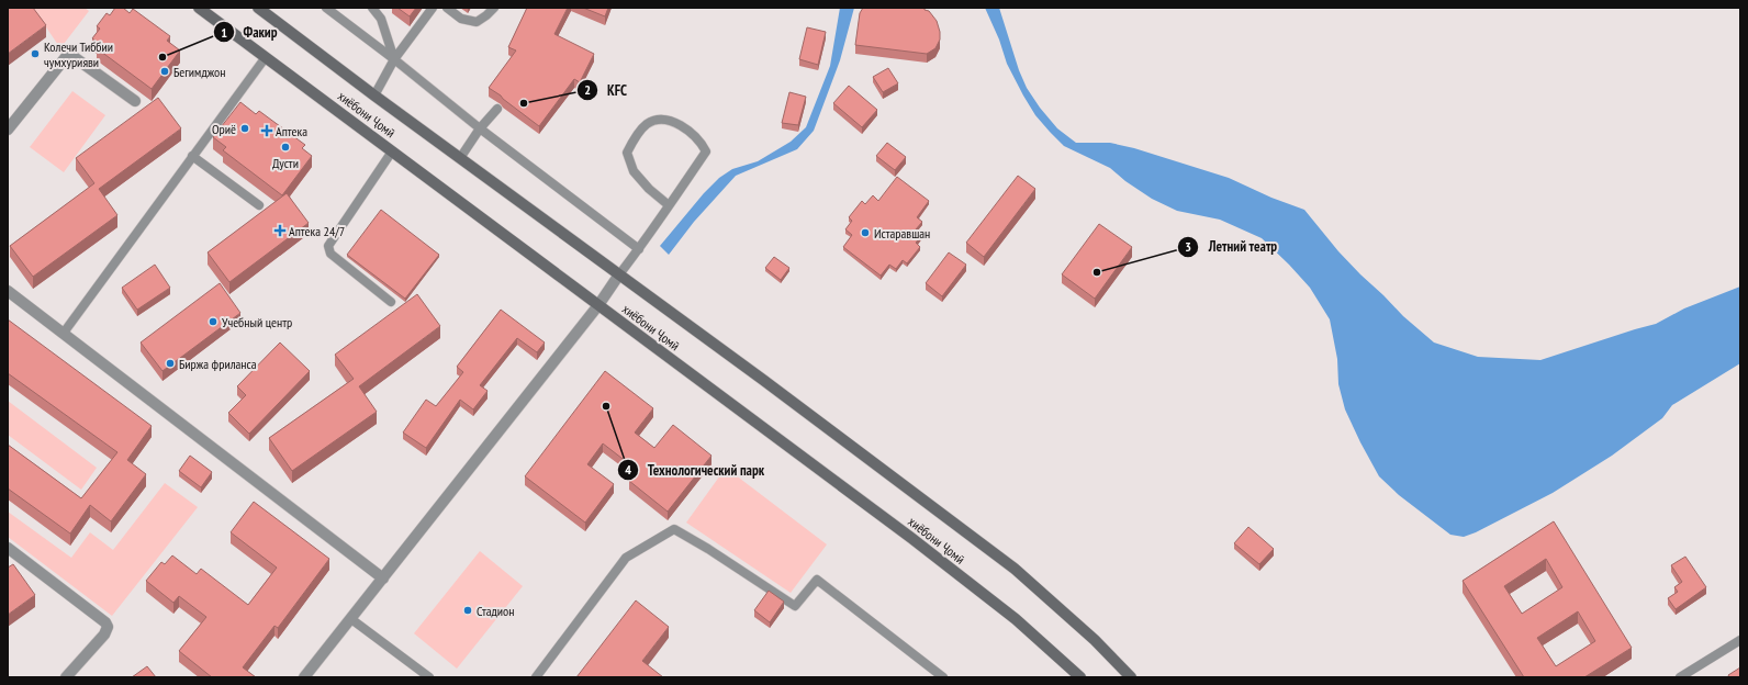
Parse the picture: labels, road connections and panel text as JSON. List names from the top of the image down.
{
  "streets": {
    "main road": ["хиёбони Ҷомӣ"]
  },
  "places": {
    "other": [
      "Колечи Тиббии чумхурияви",
      "Факир",
      "Бегимджон",
      "KFC",
      "Ориё",
      "Дусти",
      "Истаравшан",
      "Летний театр",
      "Учебный центр",
      "Биржа фриланса",
      "Технологический парк",
      "Стадион"
    ],
    "health": ["Аптека", "Аптека 24/7"]
  }
}
